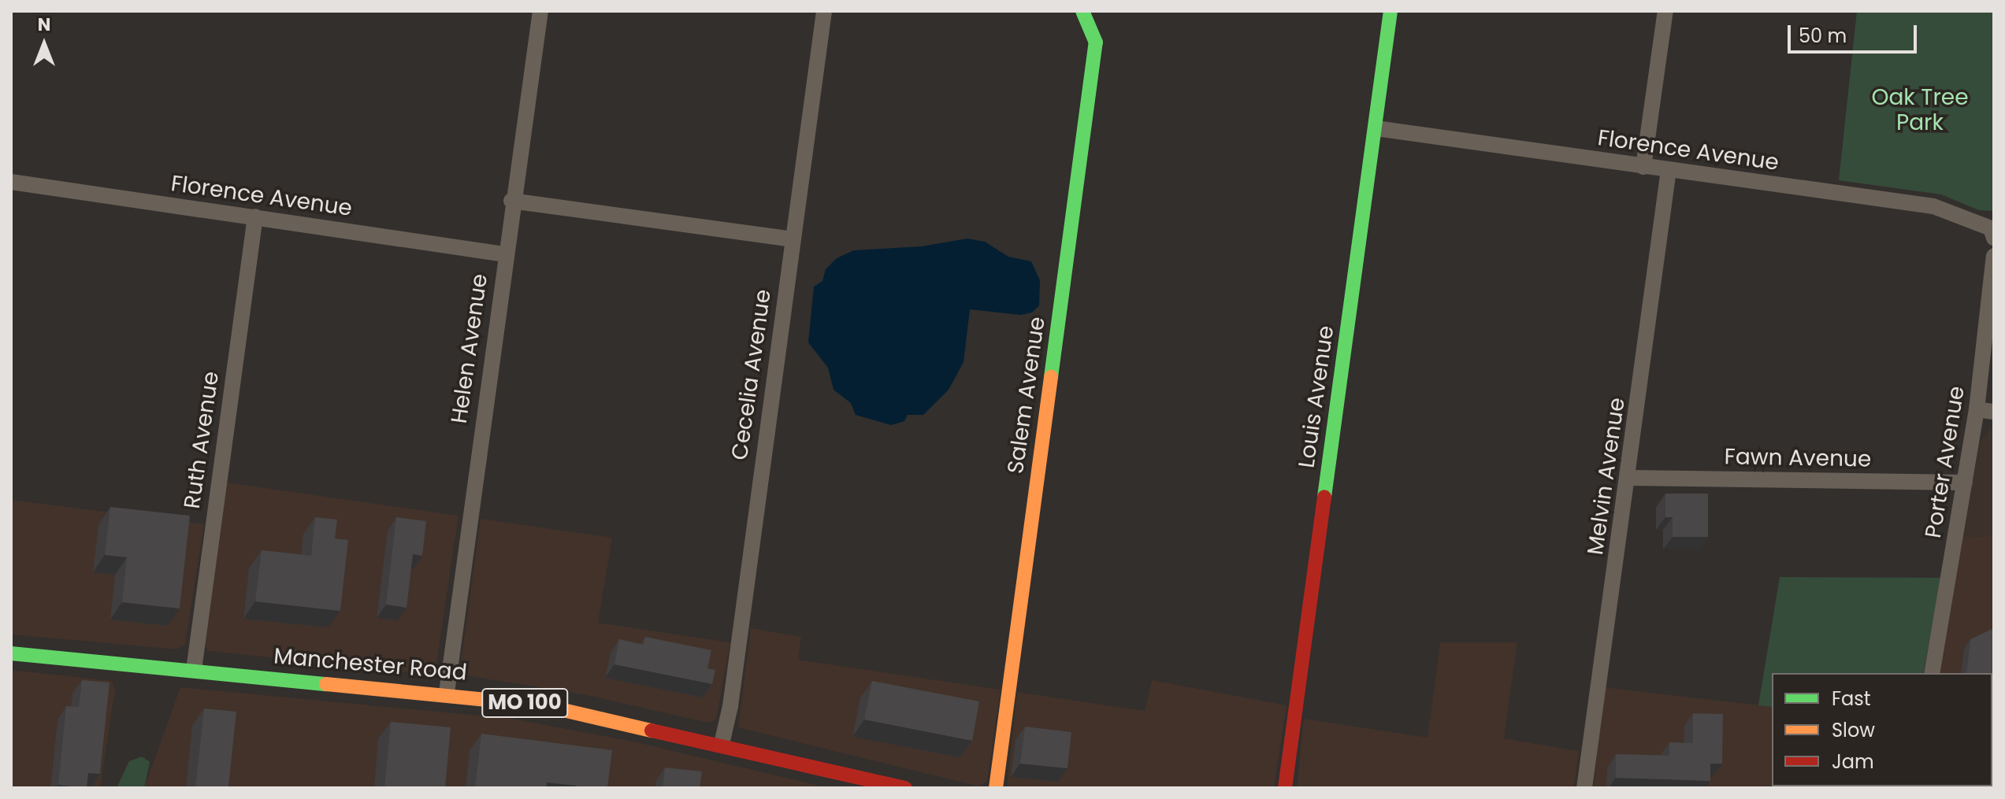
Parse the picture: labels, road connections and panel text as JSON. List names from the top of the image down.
{
  "streets": {
    "street": [
      "Florence Avenue",
      "Helen Avenue",
      "Cecelia Avenue",
      "Salem Avenue",
      "Louis Avenue",
      "Ruth Avenue",
      "Fawn Avenue",
      "Porter Avenue",
      "Melvin Avenue",
      "Manchester Road",
      "MO 100"
    ]
  },
  "crossings": [
    ["Florence Avenue", "Helen Avenue"],
    ["Florence Avenue", "Louis Avenue"],
    ["Florence Avenue", "Ruth Avenue"],
    ["Florence Avenue", "Melvin Avenue"],
    ["Helen Avenue", "Manchester Road"],
    ["Cecelia Avenue", "Manchester Road"],
    ["Ruth Avenue", "Manchester Road"],
    ["Fawn Avenue", "Porter Avenue"],
    ["Fawn Avenue", "Melvin Avenue"]
  ],
  "parks": ["Oak Tree Park"],
  "legend": ["Fast", "Slow", "Jam"],
  "scale_bar": "50 m",
  "north": "top"
}
